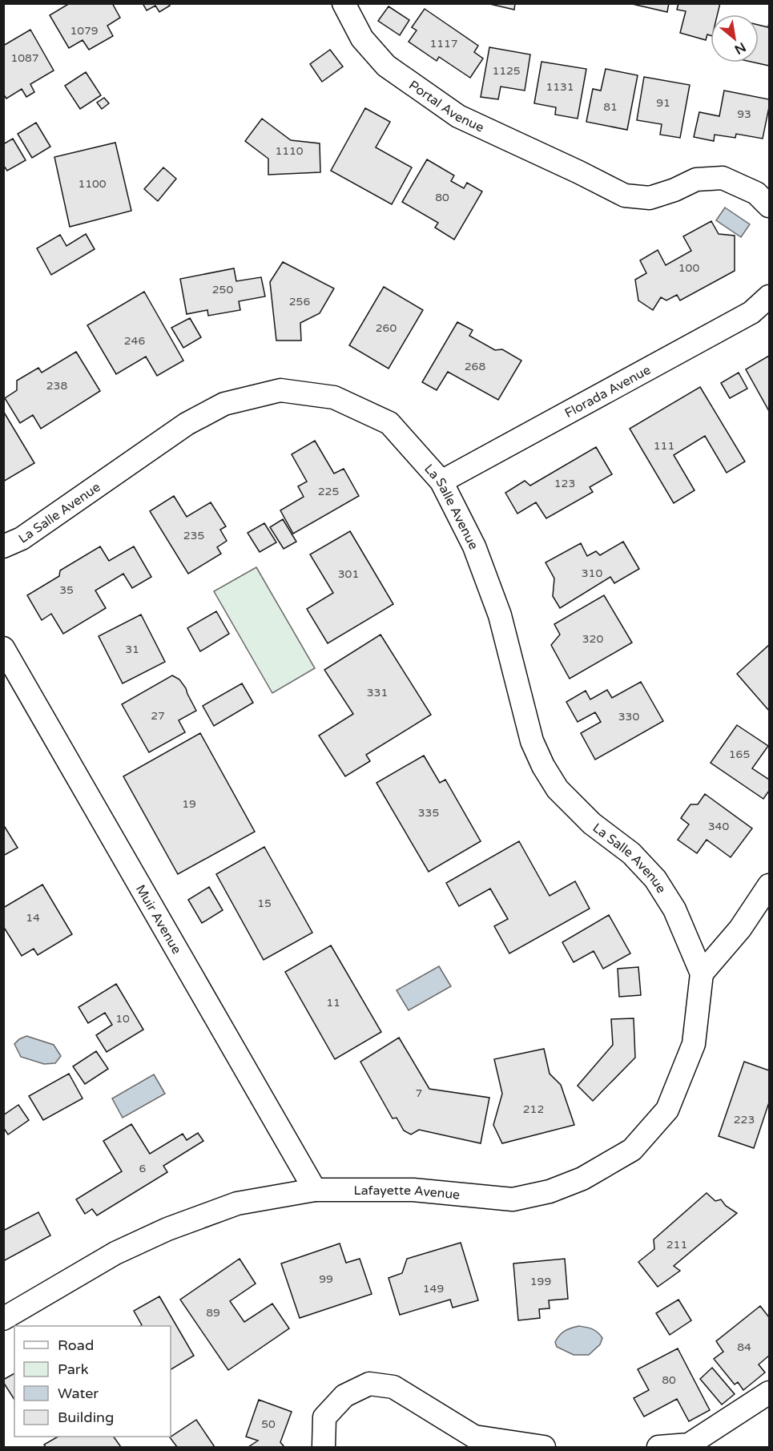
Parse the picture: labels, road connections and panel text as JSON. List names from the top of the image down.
{
  "streets": {
    "street": [
      "Portal Avenue",
      "Florada Avenue",
      "La Salle Avenue",
      "Muir Avenue",
      "Lafayette Avenue"
    ]
  },
  "crossings": [
    ["Florada Avenue", "La Salle Avenue"],
    ["La Salle Avenue", "Lafayette Avenue"],
    ["Muir Avenue", "Lafayette Avenue"]
  ],
  "house_numbers": [
    "1079",
    "1117",
    "1087",
    "1125",
    "1131",
    "91",
    "81",
    "93",
    "1110",
    "1100",
    "80",
    "100",
    "250",
    "256",
    "260",
    "246",
    "268",
    "238",
    "111",
    "123",
    "225",
    "235",
    "310",
    "301",
    "35",
    "320",
    "31",
    "331",
    "27",
    "330",
    "165",
    "19",
    "335",
    "340",
    "15",
    "14",
    "11",
    "10",
    "7",
    "212",
    "223",
    "6",
    "211",
    "99",
    "199",
    "149",
    "89",
    "84",
    "80",
    "50"
  ],
  "legend": [
    "Road",
    "Park",
    "Water",
    "Building"
  ],
  "north": "bottom right"
}
